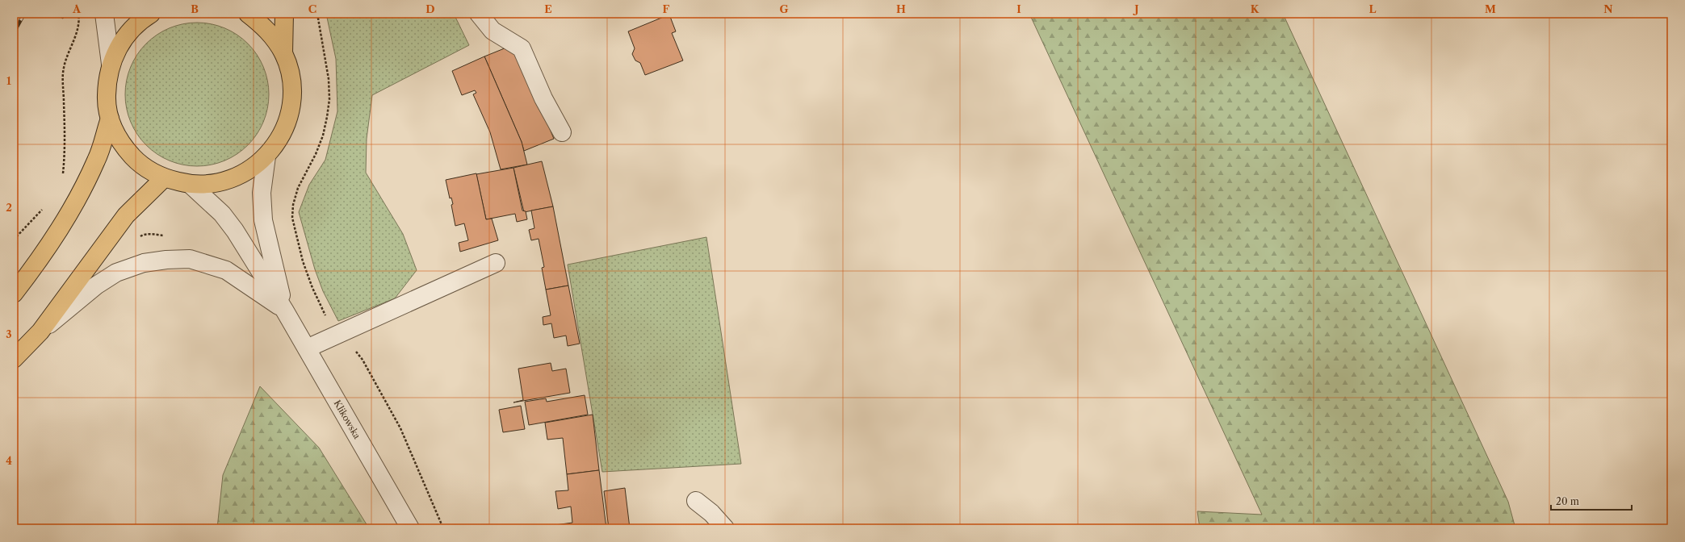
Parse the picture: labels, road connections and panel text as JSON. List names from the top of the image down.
{
  "streets": {
    "street": ["Klikowska"]
  },
  "scale_bar": "20 m",
  "grid": {
    "columns": [
      "A",
      "B",
      "C",
      "D",
      "E",
      "F",
      "G",
      "H",
      "I",
      "J",
      "K",
      "L",
      "M",
      "N"
    ],
    "rows": [
      "1",
      "2",
      "3",
      "4"
    ]
  }
}
